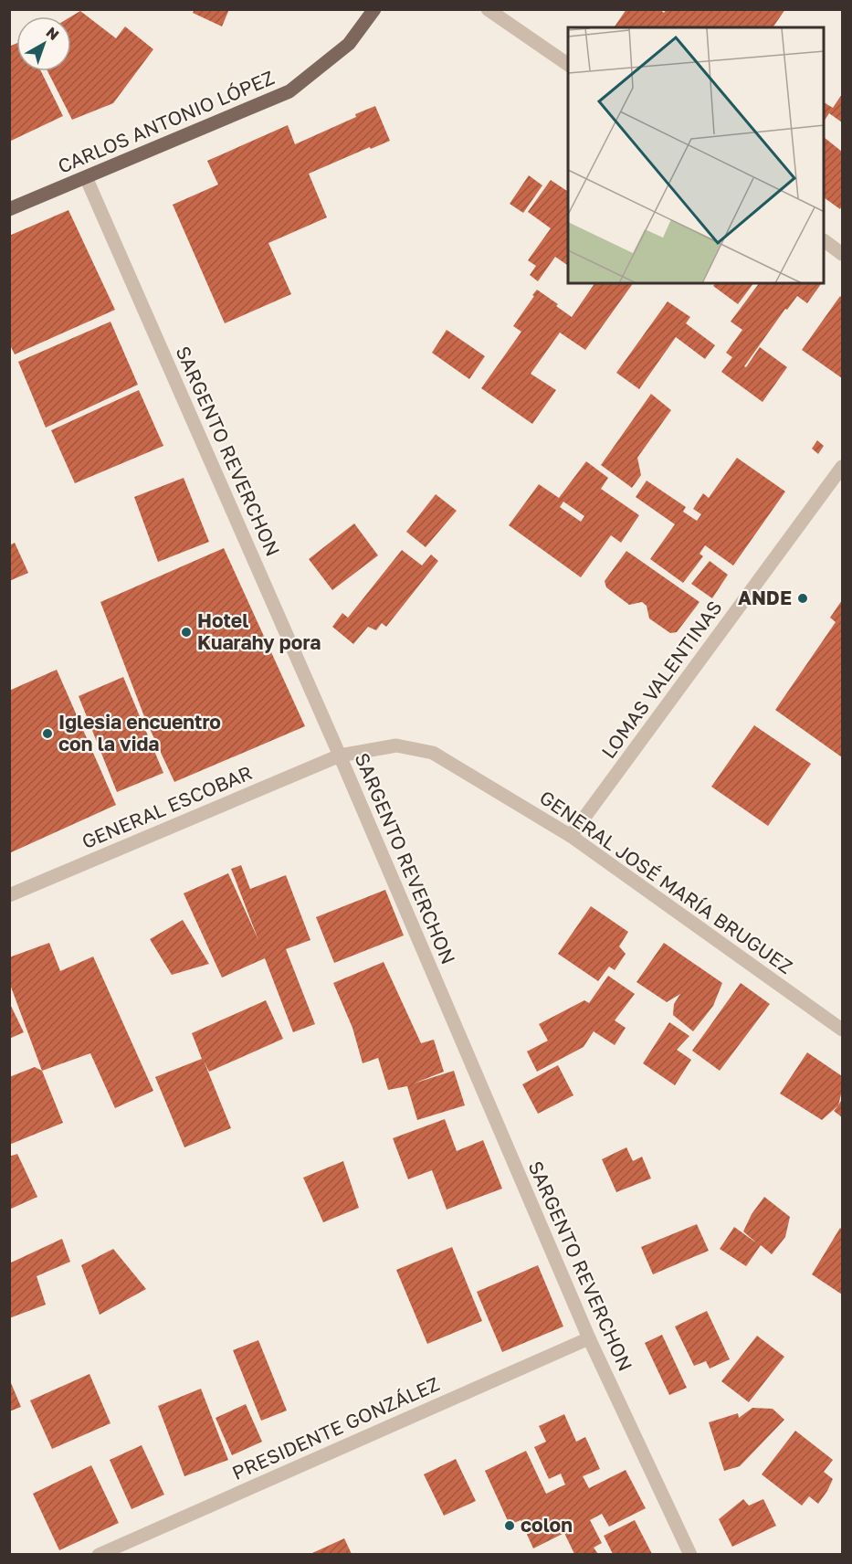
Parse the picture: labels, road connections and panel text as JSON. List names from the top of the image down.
{
  "streets": {
    "main road": ["CARLOS ANTONIO LÓPEZ"],
    "street": [
      "SARGENTO REVERCHON",
      "LOMAS VALENTINAS",
      "GENERAL ESCOBAR",
      "GENERAL JOSÉ MARÍA BRUGUEZ",
      "PRESIDENTE GONZÁLEZ"
    ]
  },
  "crossings": [
    ["CARLOS ANTONIO LÓPEZ", "SARGENTO REVERCHON"],
    ["SARGENTO REVERCHON", "GENERAL ESCOBAR"],
    ["SARGENTO REVERCHON", "GENERAL JOSÉ MARÍA BRUGUEZ"],
    ["SARGENTO REVERCHON", "PRESIDENTE GONZÁLEZ"],
    ["LOMAS VALENTINAS", "GENERAL JOSÉ MARÍA BRUGUEZ"],
    ["GENERAL ESCOBAR", "GENERAL JOSÉ MARÍA BRUGUEZ"]
  ],
  "places": [
    "ANDE",
    "Hotel Kuarahy pora",
    "Iglesia encuentro con la vida",
    "colon"
  ],
  "north": "top right"
}
